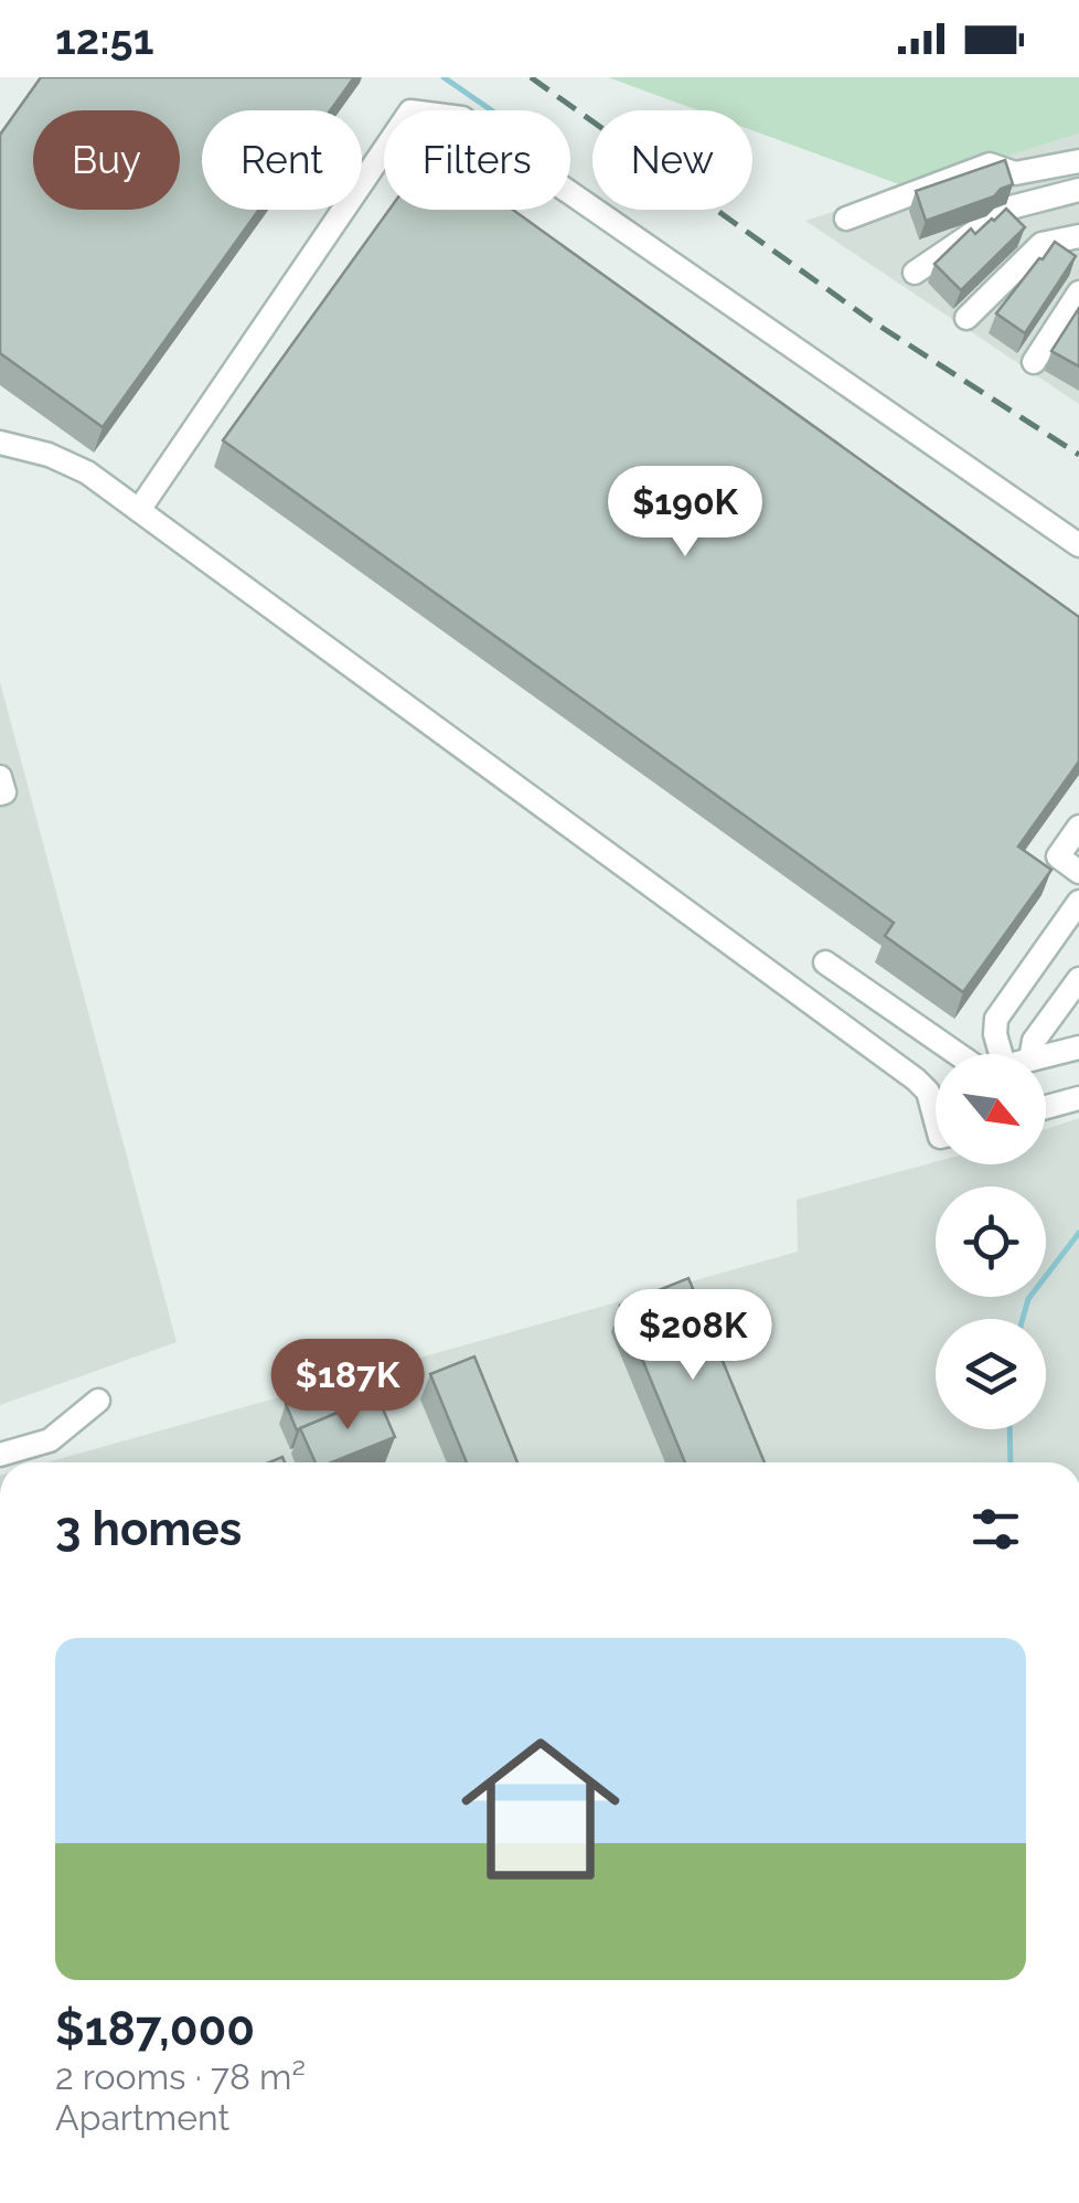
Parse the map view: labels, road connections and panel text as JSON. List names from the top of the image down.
{
  "north": "bottom right",
  "page": {
    "status": "12:51",
    "chip": [
      "Buy",
      "Rent",
      "Filters",
      "New"
    ],
    "price": ["$190K", "$208K", "$187K"],
    "heading": "3 homes",
    "list": [
      {
        "name": "$187,000",
        "note": "2 rooms · 78 m² · Apartment"
      }
    ]
  }
}
